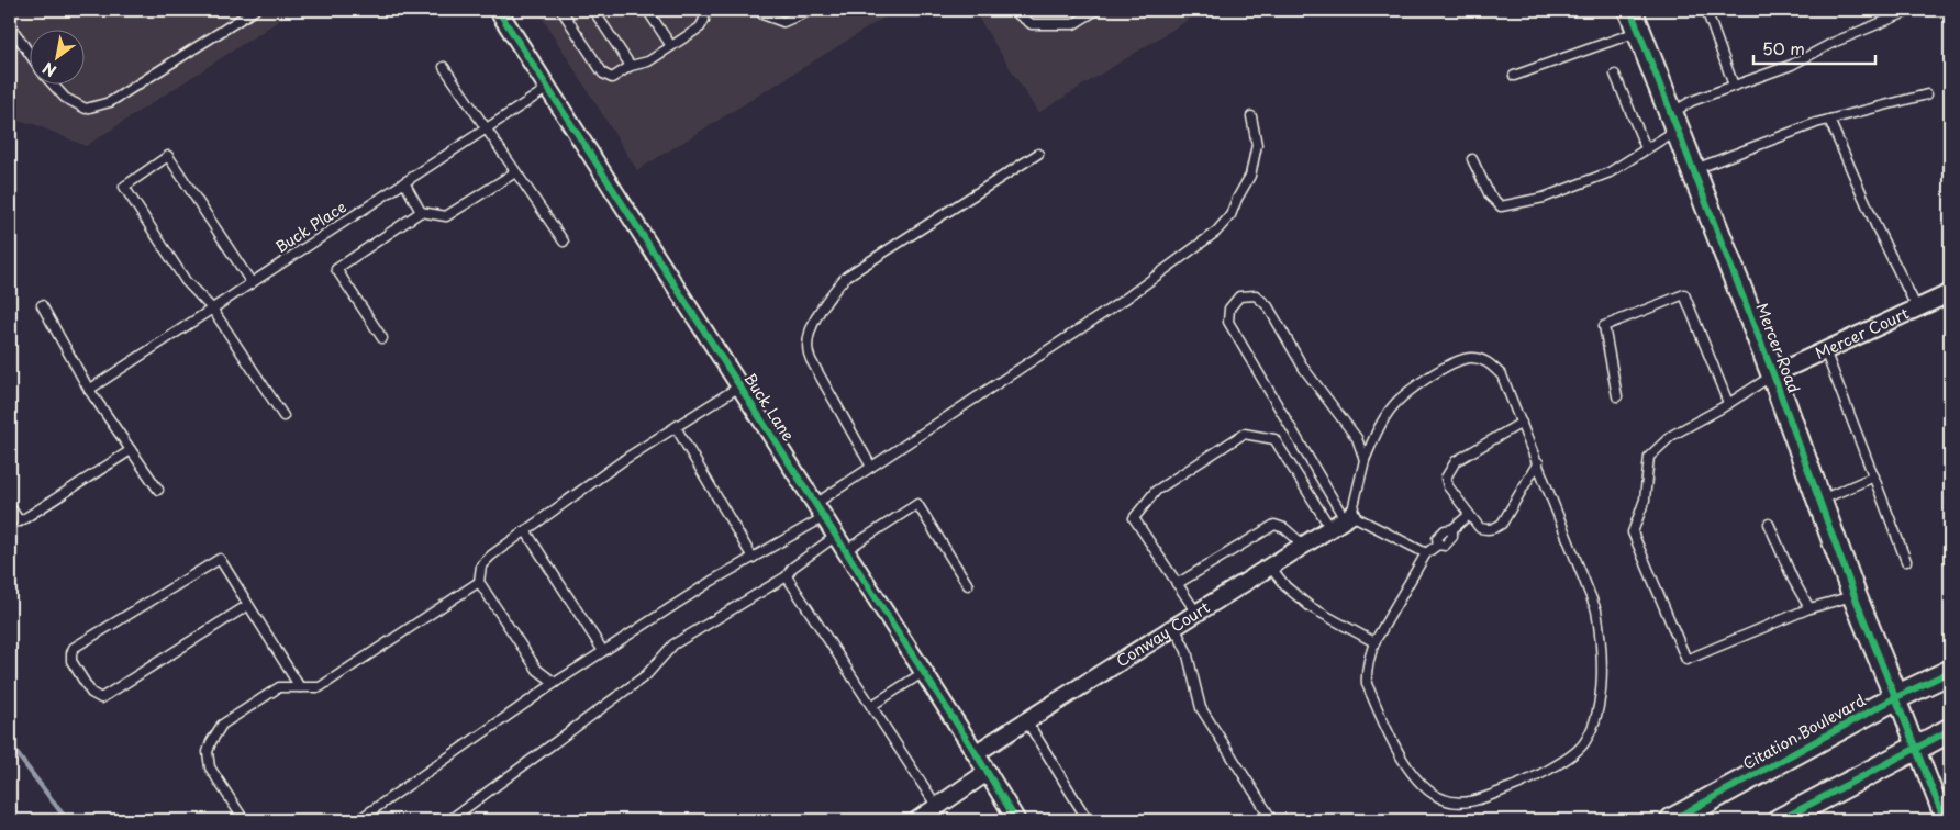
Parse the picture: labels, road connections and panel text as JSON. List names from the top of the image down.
{
  "streets": {
    "street": [
      "Mercer Court",
      "Mercer Road",
      "Buck Lane",
      "Conway Court",
      "Citation Boulevard"
    ],
    "lane": ["Buck Place"]
  },
  "crossings": [
    ["Buck Place", "Buck Lane"],
    ["Mercer Court", "Mercer Road"],
    ["Mercer Road", "Citation Boulevard"],
    ["Buck Lane", "Conway Court"]
  ],
  "scale_bar": "50 m",
  "north": "bottom left"
}
